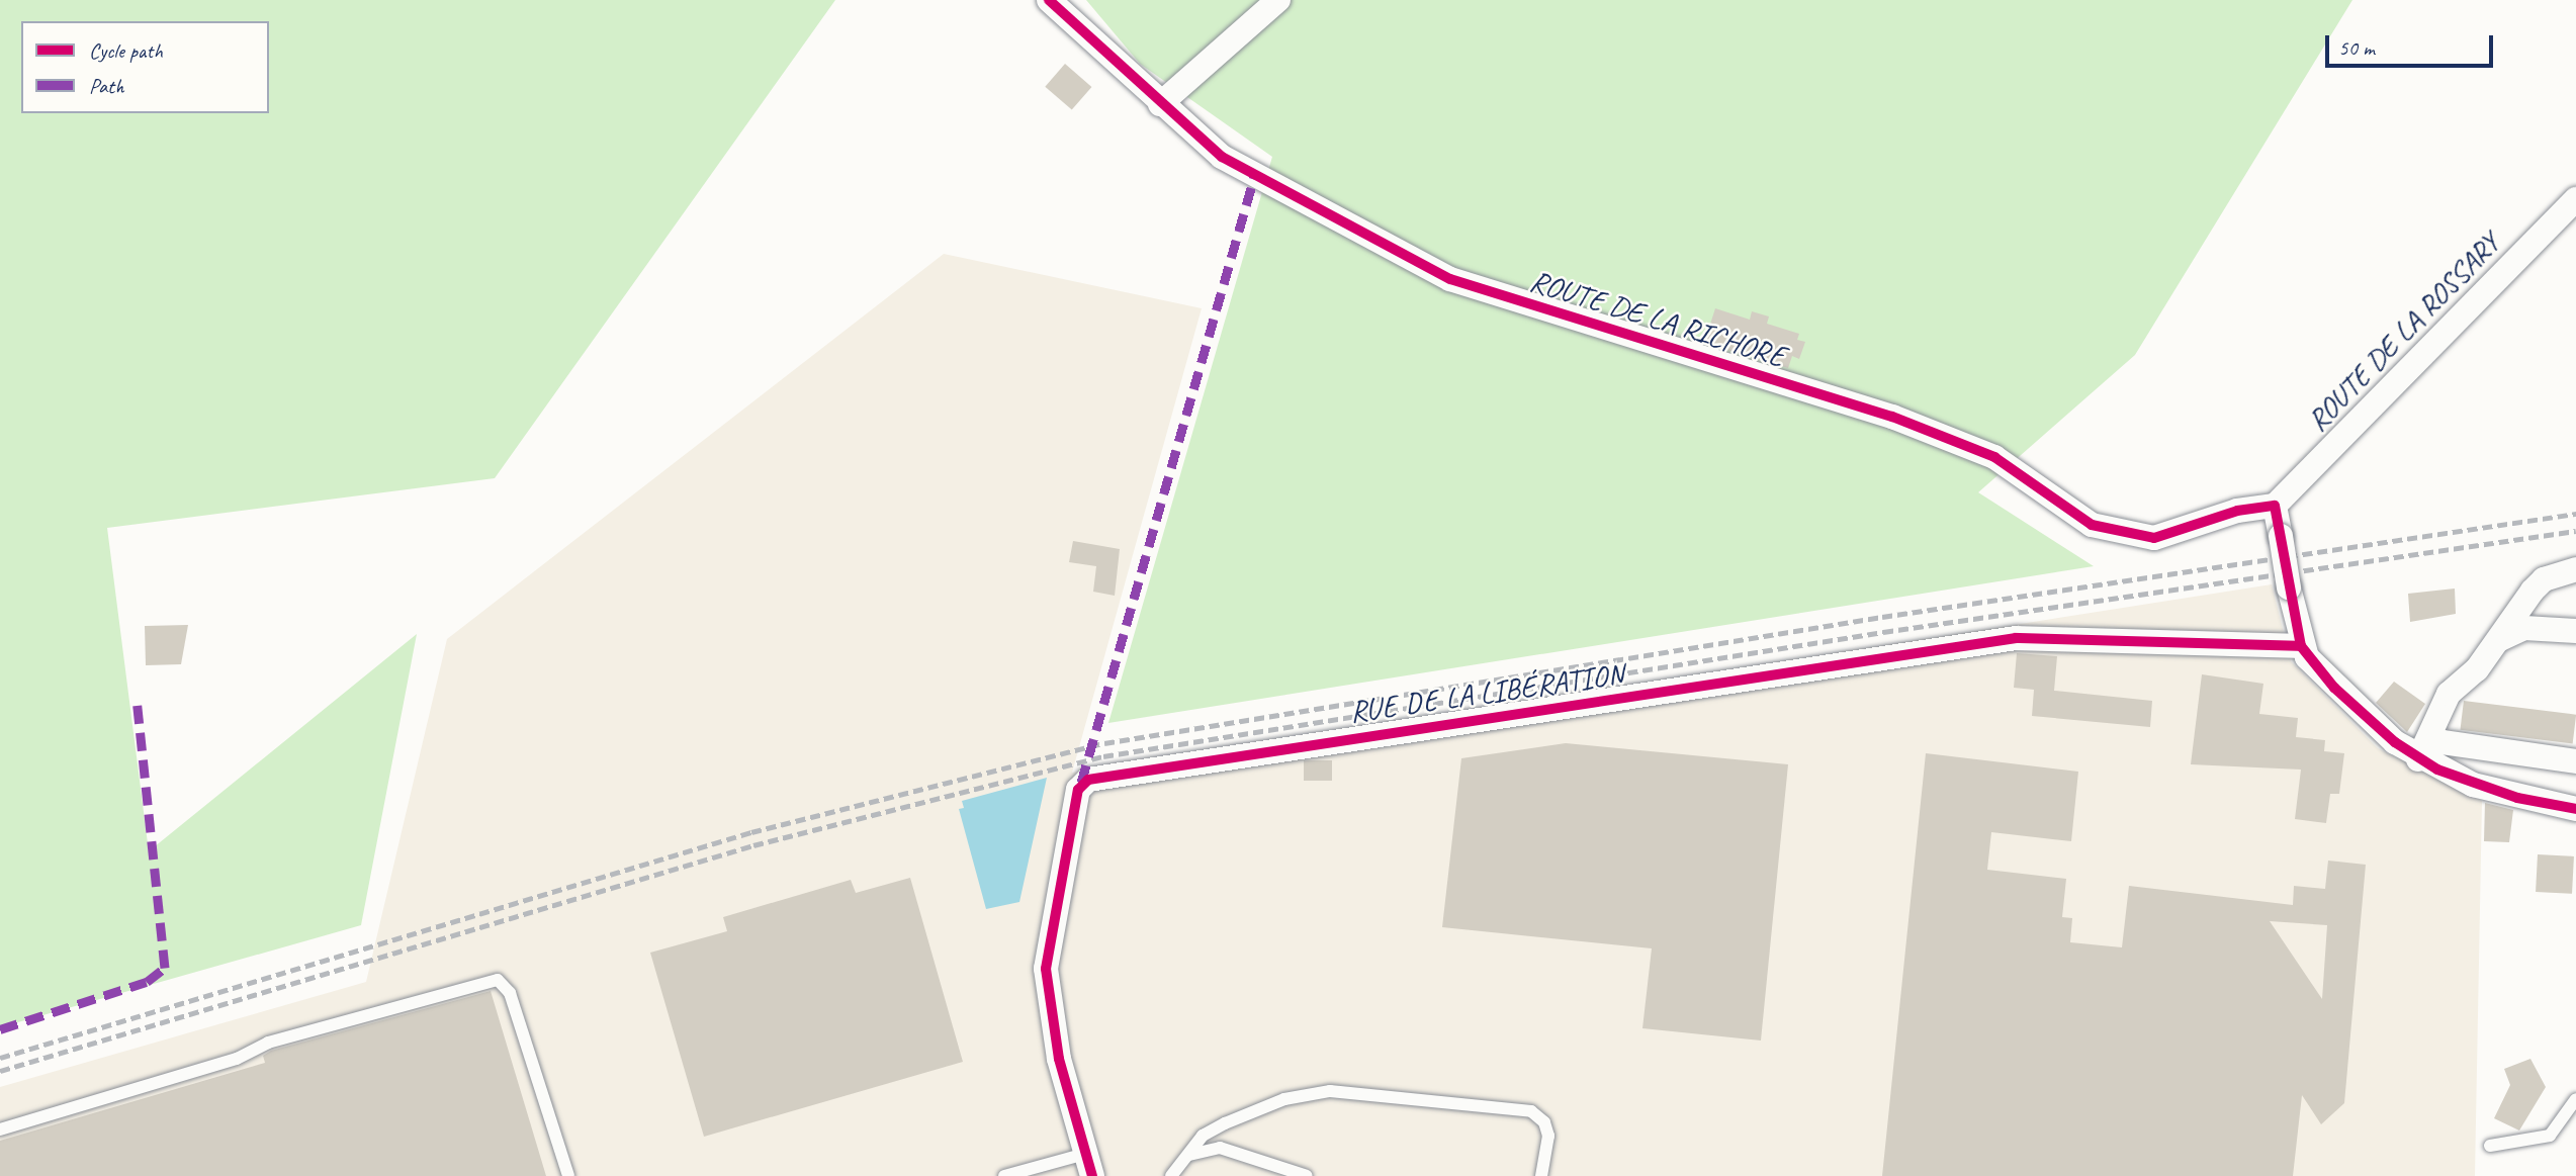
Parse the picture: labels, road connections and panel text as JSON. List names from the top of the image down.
{
  "streets": {
    "street": ["ROUTE DE LA RICHORE", "ROUTE DE LA ROSSARY", "RUE DE LA LIBÉRATION"]
  },
  "crossings": [
    ["ROUTE DE LA RICHORE", "ROUTE DE LA ROSSARY"]
  ],
  "legend": ["Cycle path", "Path"],
  "scale_bar": "50 m"
}
